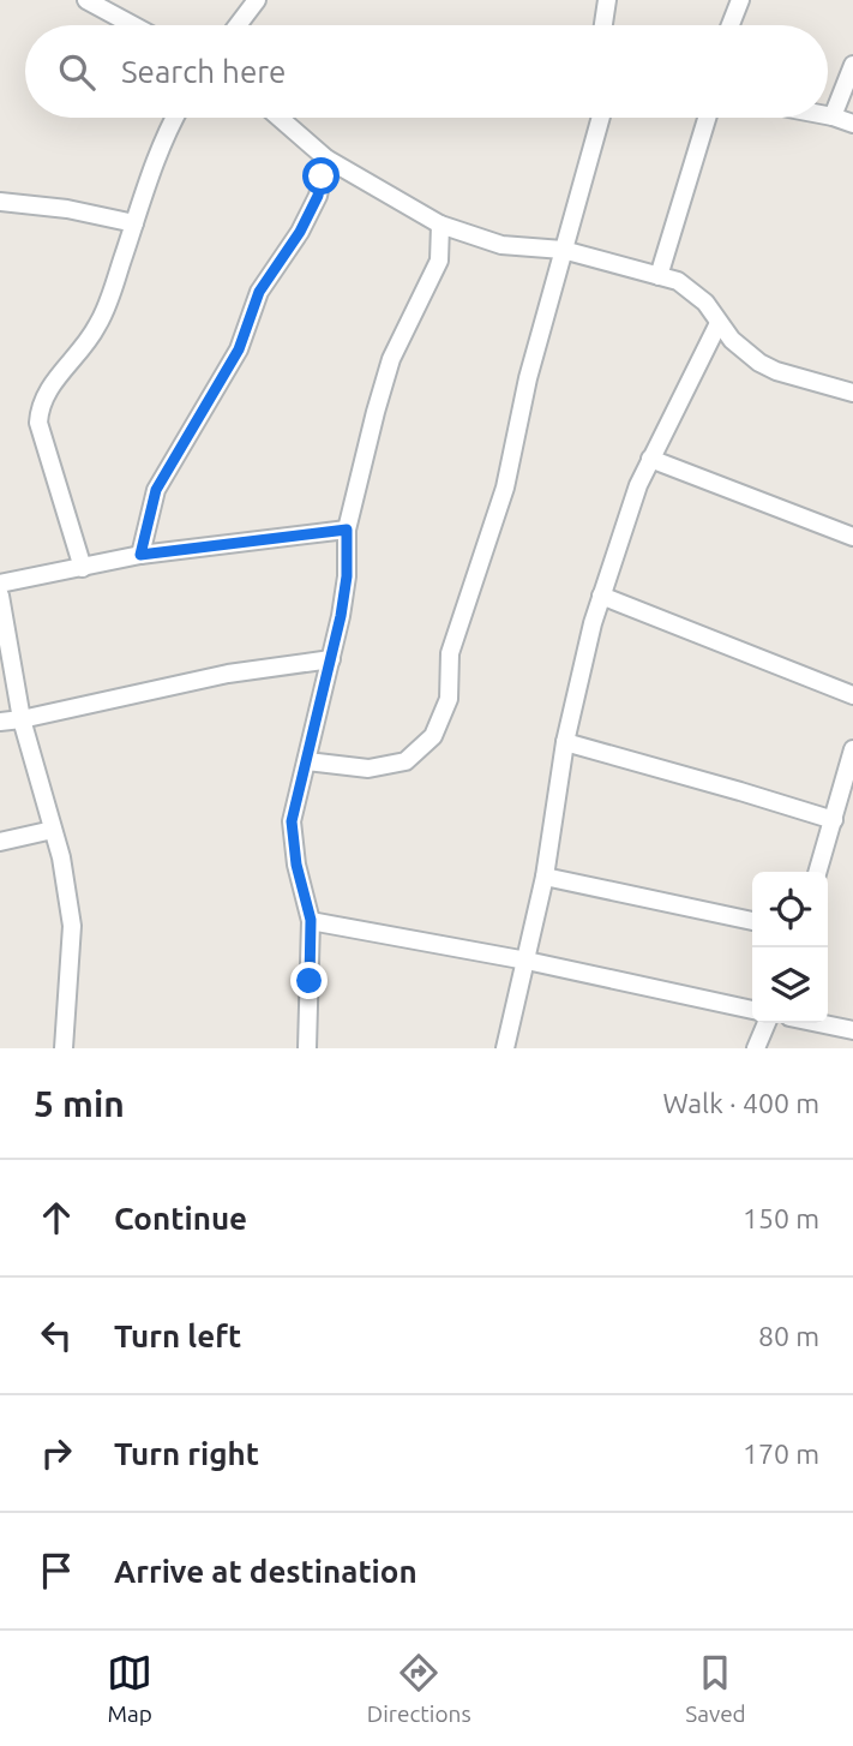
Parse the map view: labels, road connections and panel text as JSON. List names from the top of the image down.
{
  "page": {
    "search": "Search here",
    "heading": ["5 min", "Walk · 400 m"],
    "list": [
      ["Continue", "150 m"],
      ["Turn left", "80 m"],
      ["Turn right", "170 m"],
      "Arrive at destination"
    ],
    "nav": ["Map", "Directions", "Saved"]
  }
}
